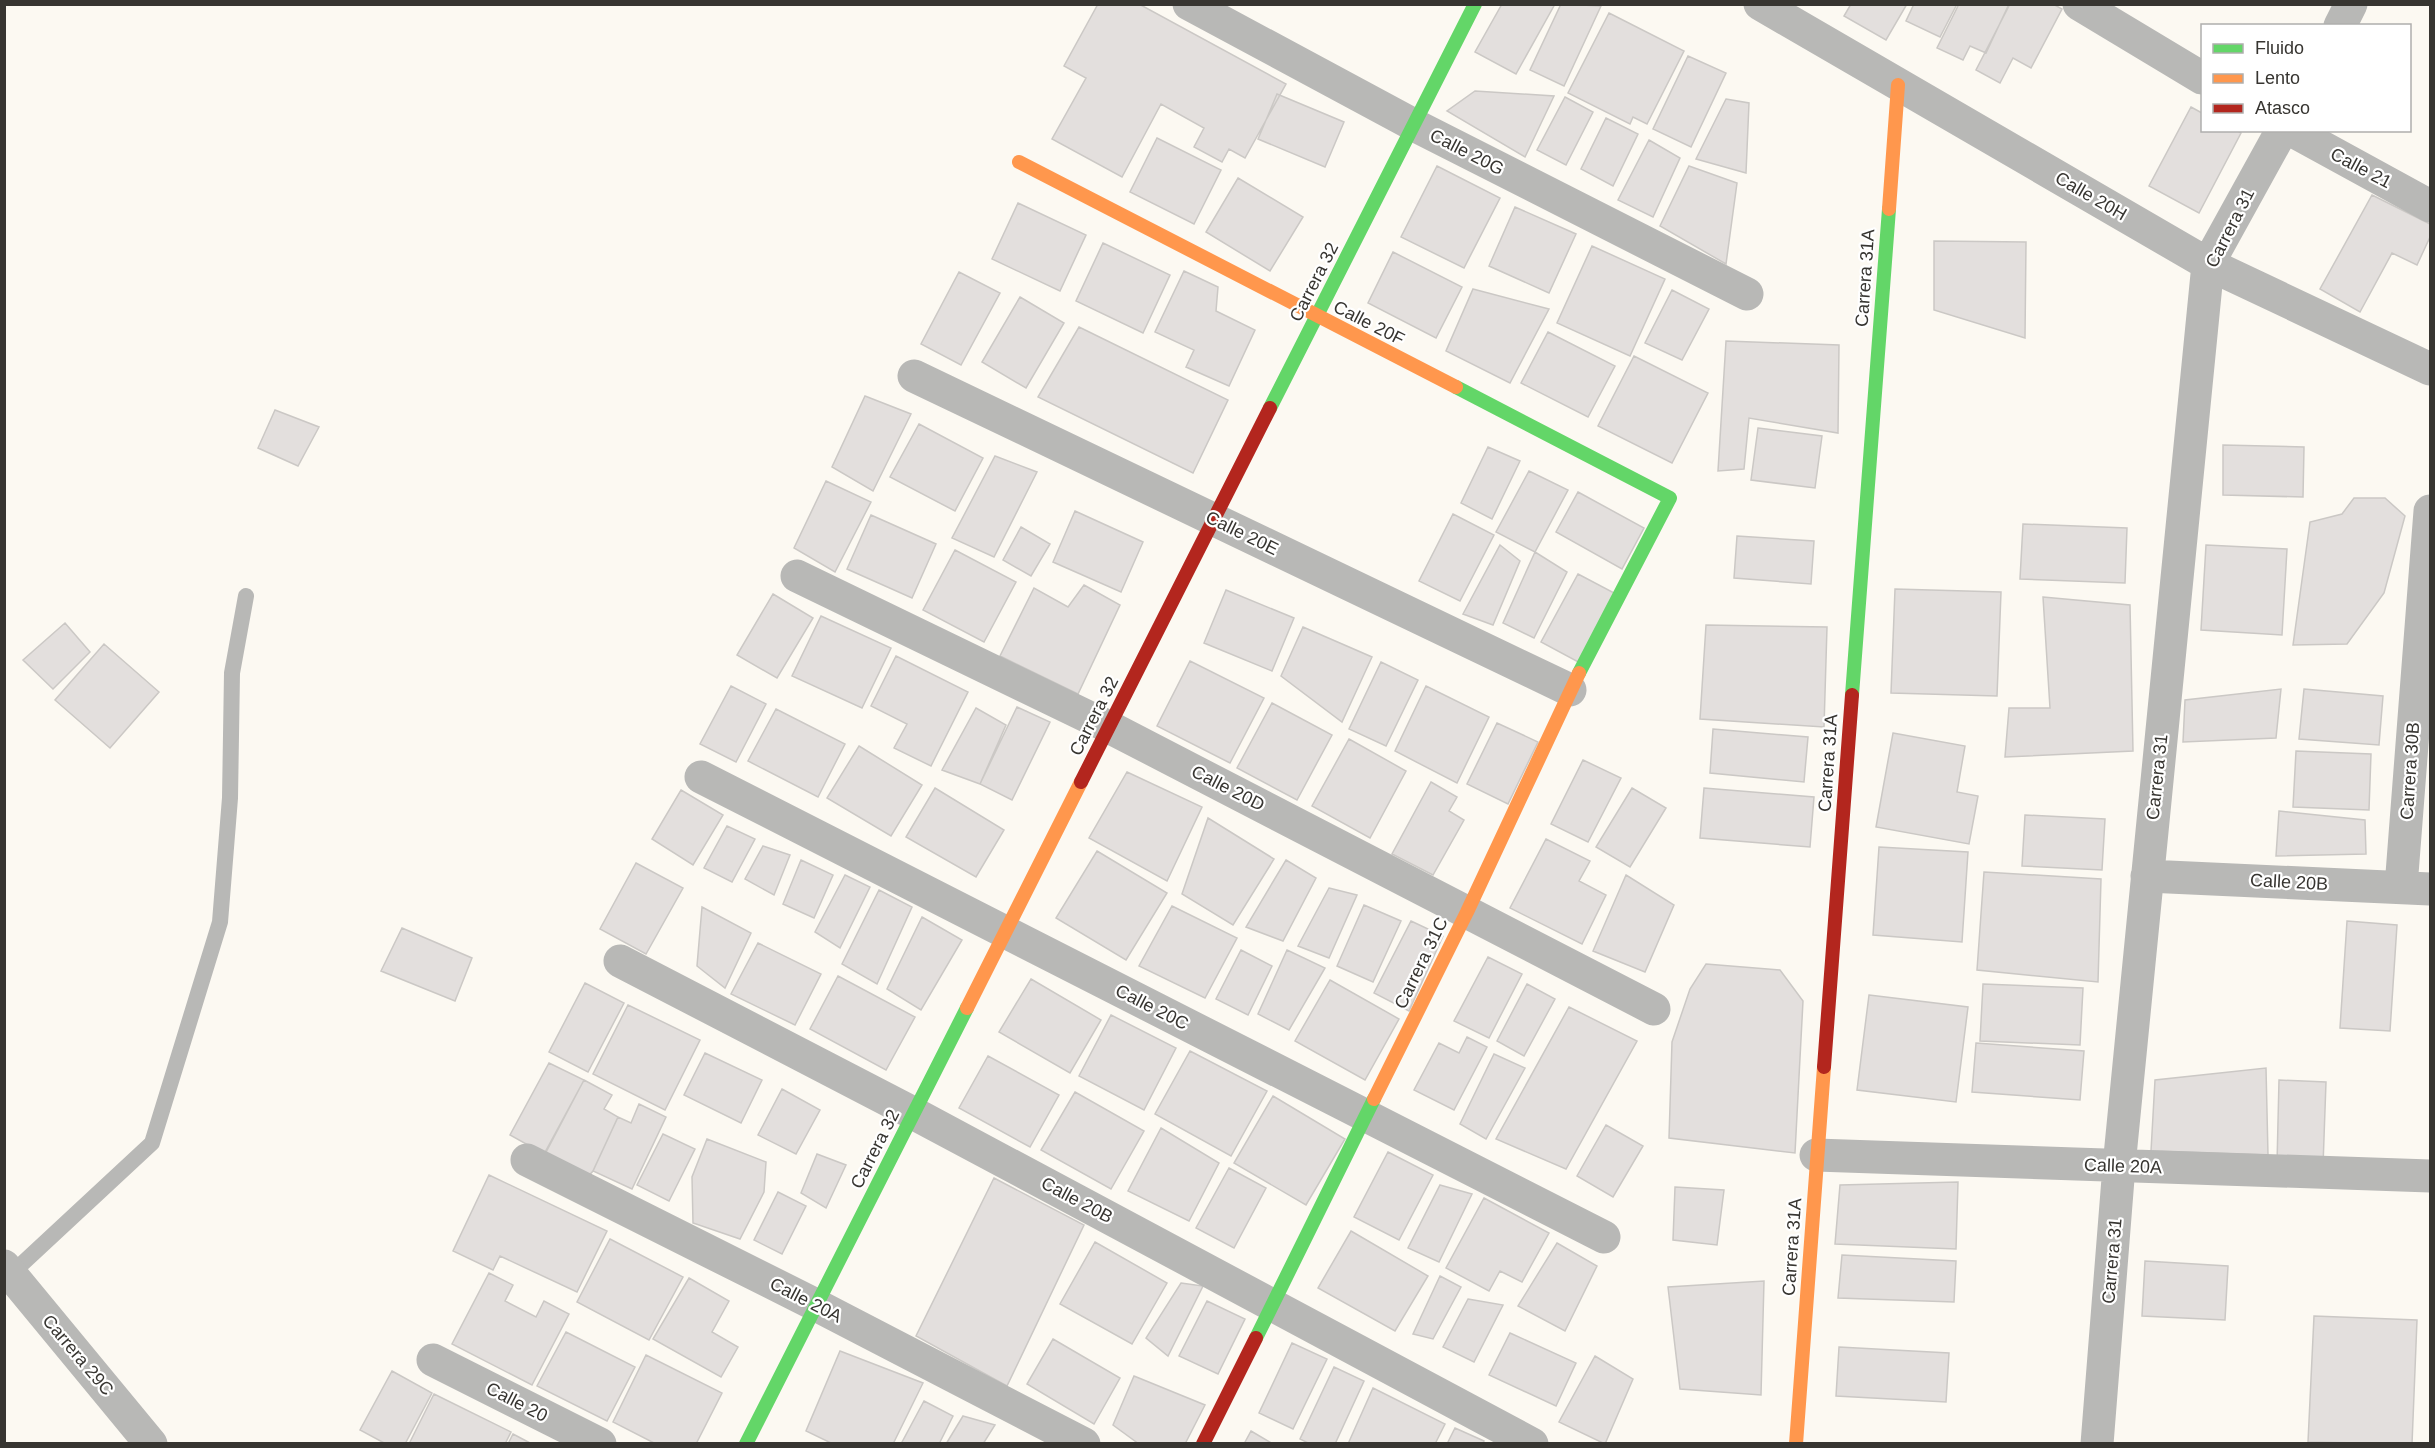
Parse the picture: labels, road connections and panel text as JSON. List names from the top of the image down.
{
  "streets": {
    "street": [
      "Calle 20G",
      "Calle 21",
      "Calle 20H",
      "Carrera 31",
      "Carrera 31A",
      "Carrera 32",
      "Calle 20F",
      "Calle 20E",
      "Carrera 30B",
      "Calle 20D",
      "Calle 20B",
      "Carrera 31C",
      "Calle 20C",
      "Calle 20A",
      "Carrera 29C",
      "Calle 20"
    ]
  },
  "crossings": [
    ["Calle 20G", "Carrera 32"],
    ["Calle 20H", "Carrera 31"],
    ["Calle 20H", "Carrera 31A"],
    ["Carrera 31", "Calle 20B"],
    ["Carrera 31", "Calle 20A"],
    ["Carrera 31A", "Calle 20A"],
    ["Carrera 32", "Calle 20F"],
    ["Carrera 32", "Calle 20E"],
    ["Carrera 32", "Calle 20D"],
    ["Carrera 32", "Calle 20B"],
    ["Carrera 32", "Calle 20C"],
    ["Carrera 32", "Calle 20A"],
    ["Calle 20F", "Carrera 31C"],
    ["Calle 20E", "Carrera 31C"],
    ["Carrera 30B", "Calle 20B"],
    ["Calle 20D", "Carrera 31C"],
    ["Calle 20B", "Carrera 31C"],
    ["Carrera 31C", "Calle 20C"]
  ],
  "legend": ["Fluido", "Lento", "Atasco"]
}
